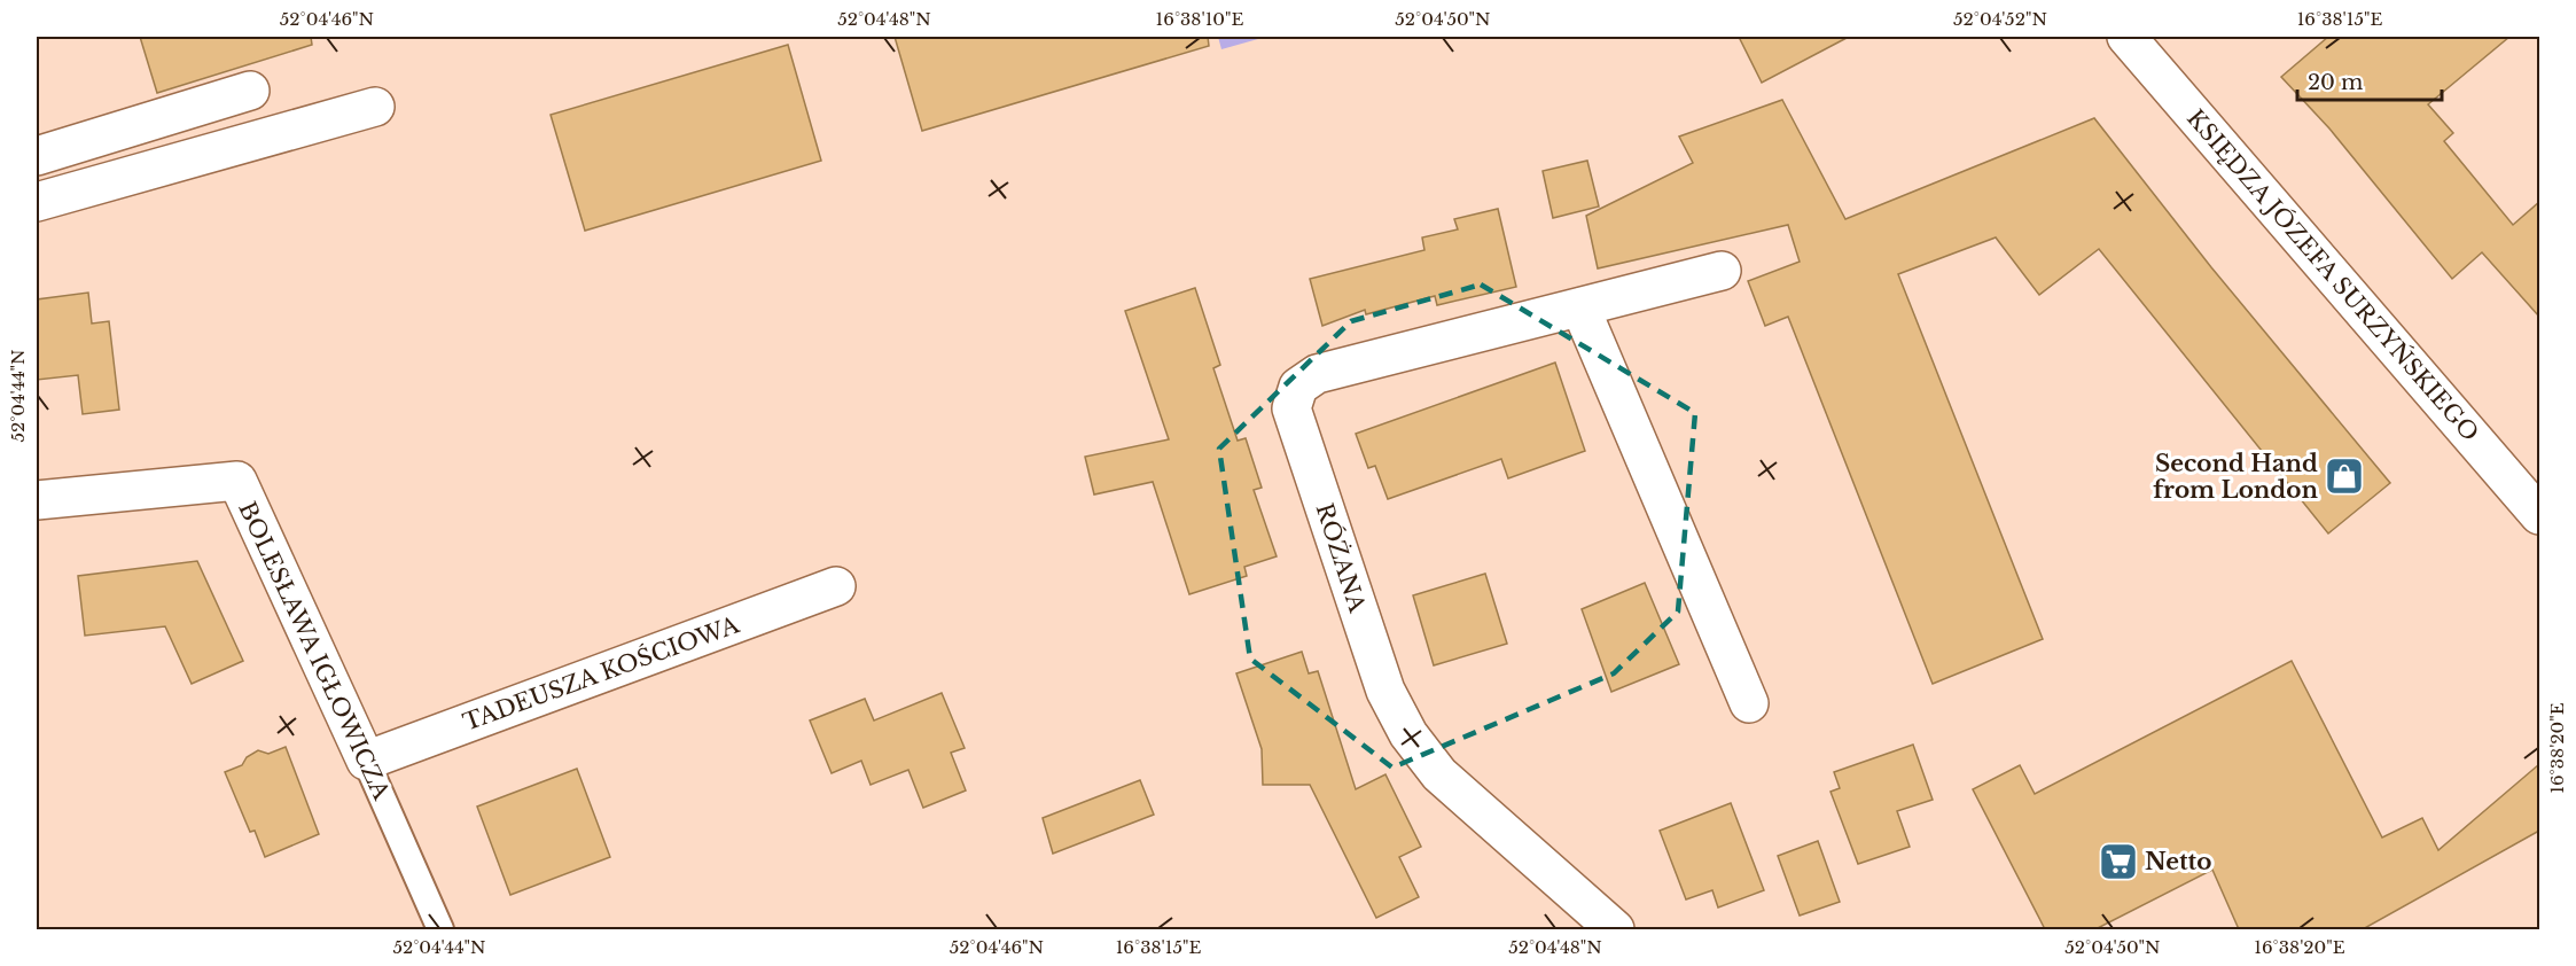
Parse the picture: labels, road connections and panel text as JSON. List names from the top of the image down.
{
  "streets": {
    "street": [
      "KSIĘDZA JÓZEFA SURZYŃSKIEGO",
      "RÓŻANA",
      "BOLESŁAWA IGŁOWICZA",
      "TADEUSZA KOŚCIOWA"
    ]
  },
  "crossings": [
    ["BOLESŁAWA IGŁOWICZA", "TADEUSZA KOŚCIOWA"]
  ],
  "places": {
    "shop": ["Second Hand from London"],
    "supermarket": ["Netto"]
  },
  "scale_bar": "20 m",
  "coordinates": [
    "52°04'46\"N",
    "52°04'48\"N",
    "16°38'10\"E",
    "52°04'50\"N",
    "52°04'52\"N",
    "16°38'15\"E",
    "52°04'44\"N",
    "16°38'20\"E"
  ]
}
